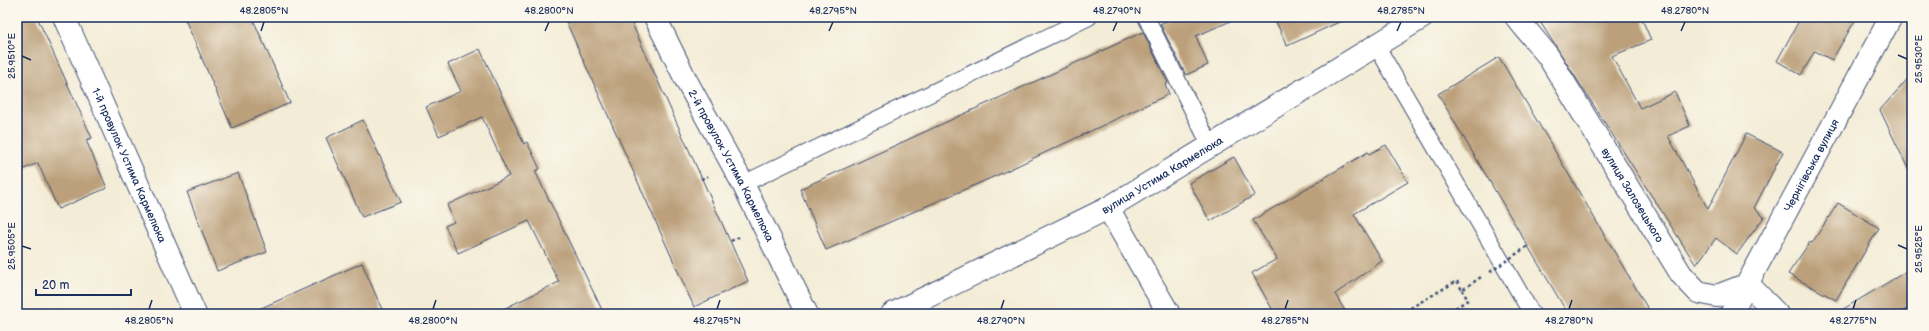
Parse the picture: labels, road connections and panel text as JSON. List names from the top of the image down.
{
  "streets": {
    "street": [
      "1-й провулок Устима Кармелюка",
      "2-й провулок Устима Кармелюка",
      "Чернігівська вулиця",
      "вулиця Устима Кармелюка",
      "вулиця Залозецького"
    ]
  },
  "crossings": [
    ["Чернігівська вулиця", "вулиця Залозецького"]
  ],
  "scale_bar": "20 m",
  "coordinates": [
    "48.2805°N",
    "48.2800°N",
    "48.2795°N",
    "48.2790°N",
    "48.2785°N",
    "48.2780°N",
    "25.9510°E",
    "25.9530°E",
    "25.9505°E",
    "25.9525°E",
    "48.2775°N"
  ]
}
